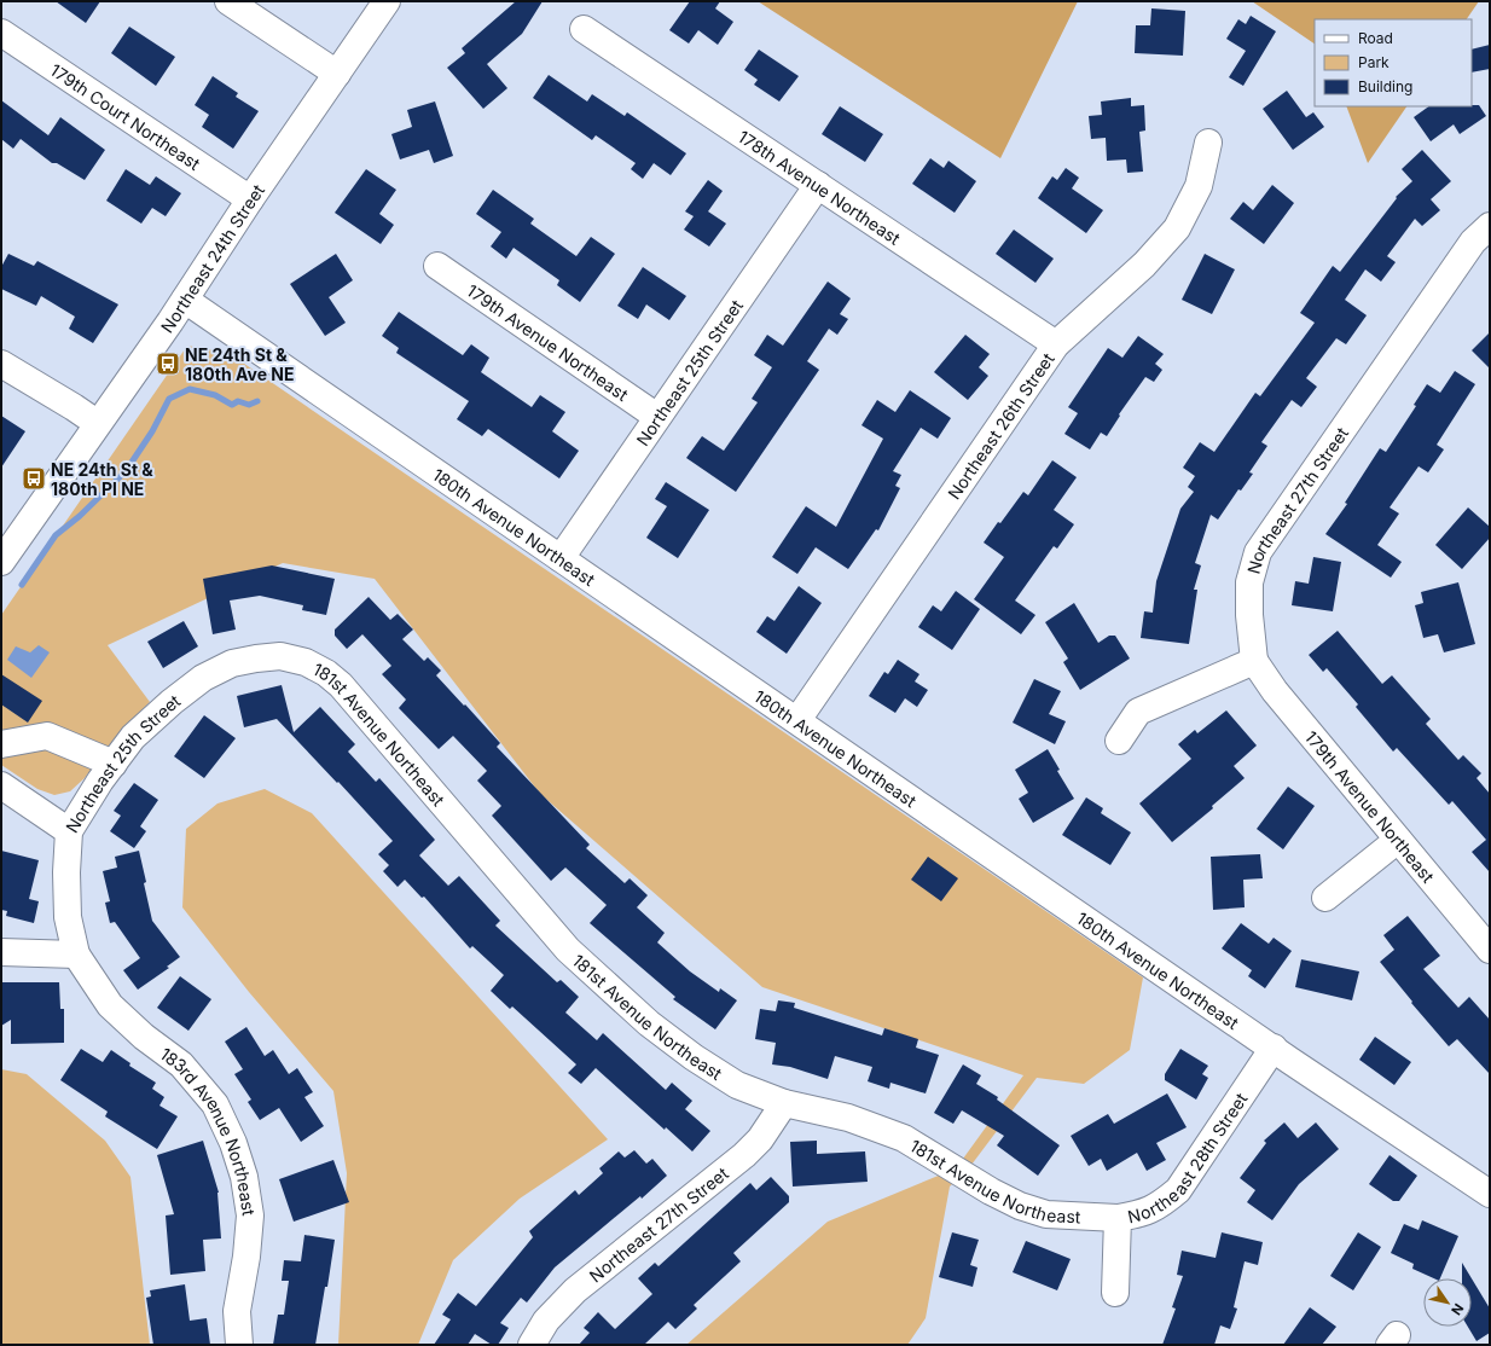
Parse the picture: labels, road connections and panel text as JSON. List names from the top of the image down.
{
  "streets": {
    "street": [
      "179th Court Northeast",
      "178th Avenue Northeast",
      "Northeast 24th Street",
      "179th Avenue Northeast",
      "Northeast 25th Street",
      "Northeast 26th Street",
      "Northeast 27th Street",
      "180th Avenue Northeast",
      "181st Avenue Northeast",
      "183rd Avenue Northeast",
      "Northeast 28th Street"
    ]
  },
  "crossings": [
    ["179th Court Northeast", "Northeast 24th Street"],
    ["178th Avenue Northeast", "Northeast 25th Street"],
    ["178th Avenue Northeast", "Northeast 26th Street"],
    ["Northeast 24th Street", "180th Avenue Northeast"],
    ["179th Avenue Northeast", "Northeast 25th Street"],
    ["179th Avenue Northeast", "Northeast 27th Street"],
    ["Northeast 25th Street", "180th Avenue Northeast"],
    ["Northeast 25th Street", "181st Avenue Northeast"],
    ["Northeast 25th Street", "183rd Avenue Northeast"],
    ["Northeast 26th Street", "180th Avenue Northeast"],
    ["Northeast 27th Street", "181st Avenue Northeast"],
    ["180th Avenue Northeast", "Northeast 28th Street"],
    ["181st Avenue Northeast", "Northeast 28th Street"]
  ],
  "places": {
    "bus stop": ["NE 24th St & 180th Ave NE", "NE 24th St & 180th Pl NE"]
  },
  "legend": ["Road", "Park", "Building"],
  "north": "bottom right"
}
